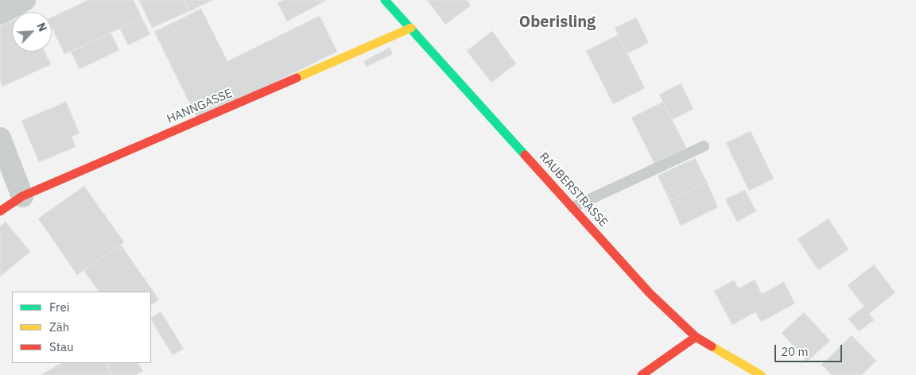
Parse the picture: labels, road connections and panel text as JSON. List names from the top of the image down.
{
  "streets": {
    "street": ["HANNGASSE", "RAUBERSTRASSE"]
  },
  "crossings": [
    ["HANNGASSE", "RAUBERSTRASSE"]
  ],
  "districts": ["Oberisling"],
  "legend": ["Frei", "Zäh", "Stau"],
  "scale_bar": "20 m",
  "north": "top right"
}
